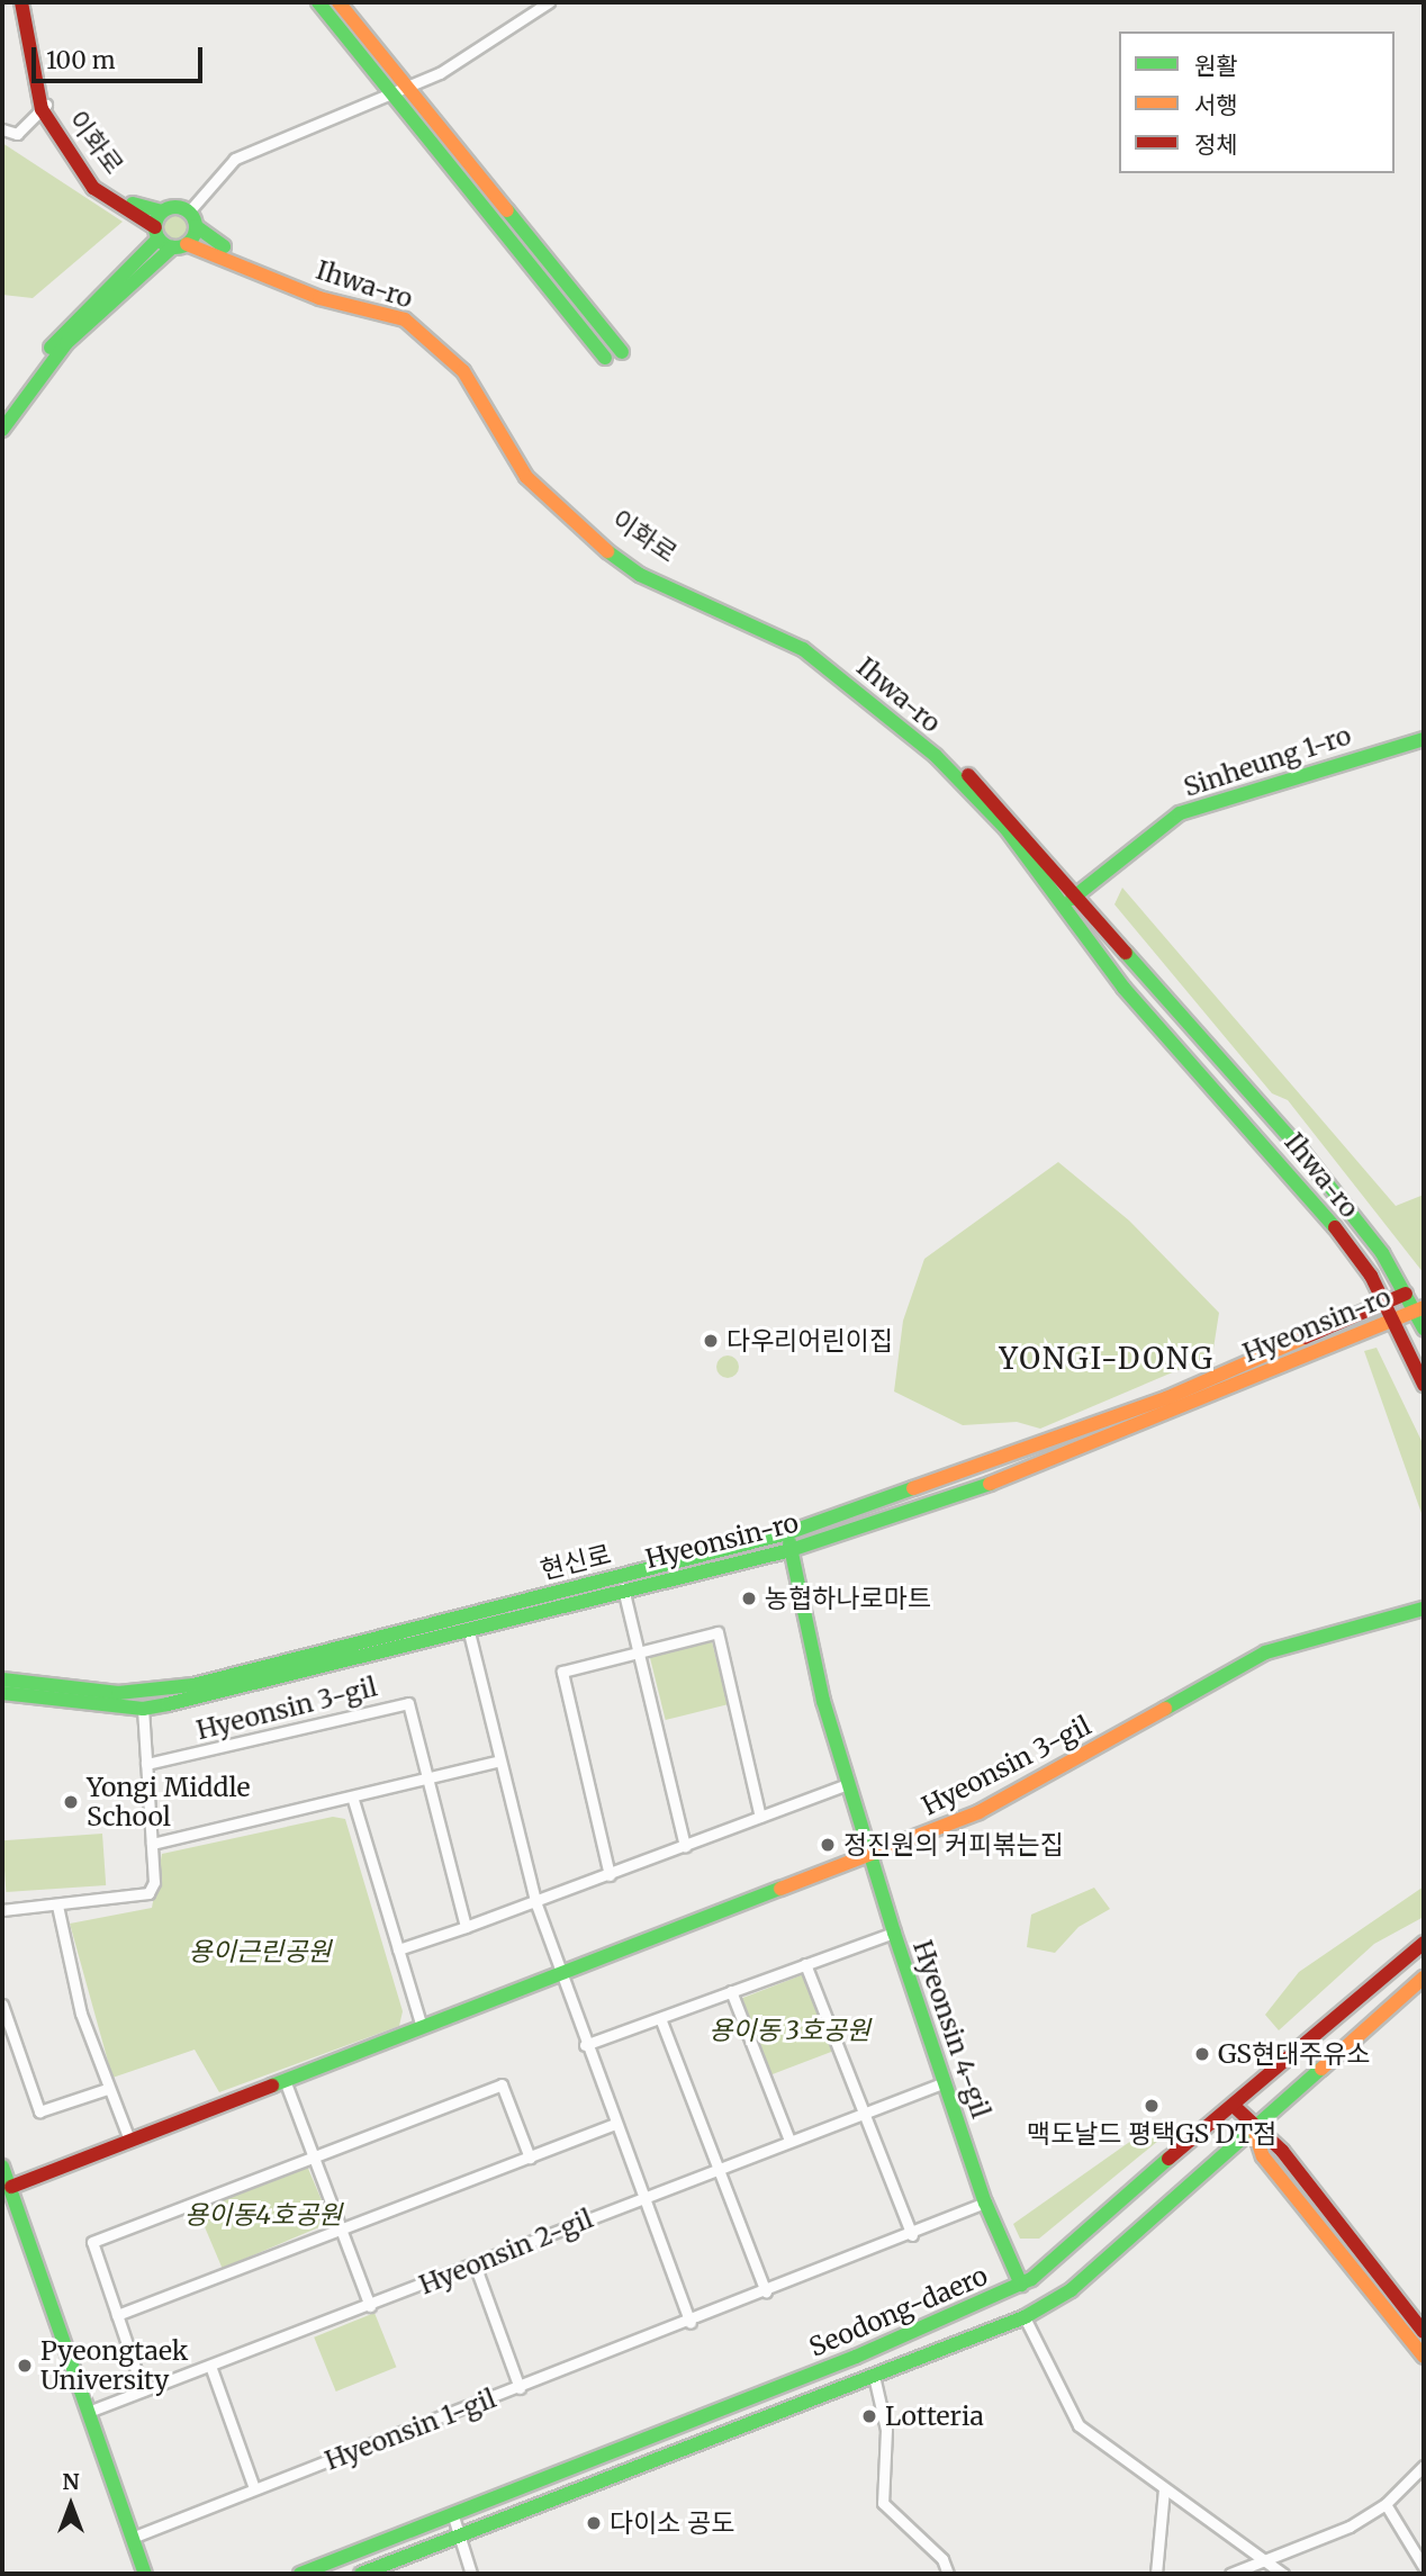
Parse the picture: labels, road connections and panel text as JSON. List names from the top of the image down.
{
  "streets": {
    "street": [
      "이화로",
      "Ihwa-ro",
      "Sinheung 1-ro",
      "Hyeonsin-ro",
      "현신로",
      "Hyeonsin 3-gil",
      "Hyeonsin 4-gil",
      "Hyeonsin 2-gil",
      "Seodong-daero",
      "Hyeonsin 1-gil"
    ]
  },
  "crossings": [
    ["이화로", "Ihwa-ro"],
    ["이화로", "Sinheung 1-ro"],
    ["이화로", "Hyeonsin-ro"],
    ["이화로", "현신로"],
    ["Ihwa-ro", "Sinheung 1-ro"],
    ["Ihwa-ro", "Hyeonsin-ro"],
    ["Ihwa-ro", "현신로"],
    ["Hyeonsin-ro", "Hyeonsin 4-gil"],
    ["현신로", "Hyeonsin 4-gil"],
    ["Hyeonsin 3-gil", "Hyeonsin 4-gil"],
    ["Hyeonsin 4-gil", "Hyeonsin 2-gil"],
    ["Hyeonsin 4-gil", "Seodong-daero"],
    ["Hyeonsin 4-gil", "Hyeonsin 1-gil"]
  ],
  "districts": ["YONGI-DONG"],
  "parks": ["용이근린공원", "용이동 3호공원", "용이동4호공원"],
  "places": [
    "다우리어린이집",
    "농협하나로마트",
    "Yongi Middle School",
    "정진원의 커피볶는집",
    "GS현대주유소",
    "맥도날드 평택GS DT점",
    "Pyeongtaek University",
    "Lotteria",
    "다이소 공도"
  ],
  "legend": ["원활", "서행", "정체"],
  "scale_bar": "100 m",
  "north": "top"
}
